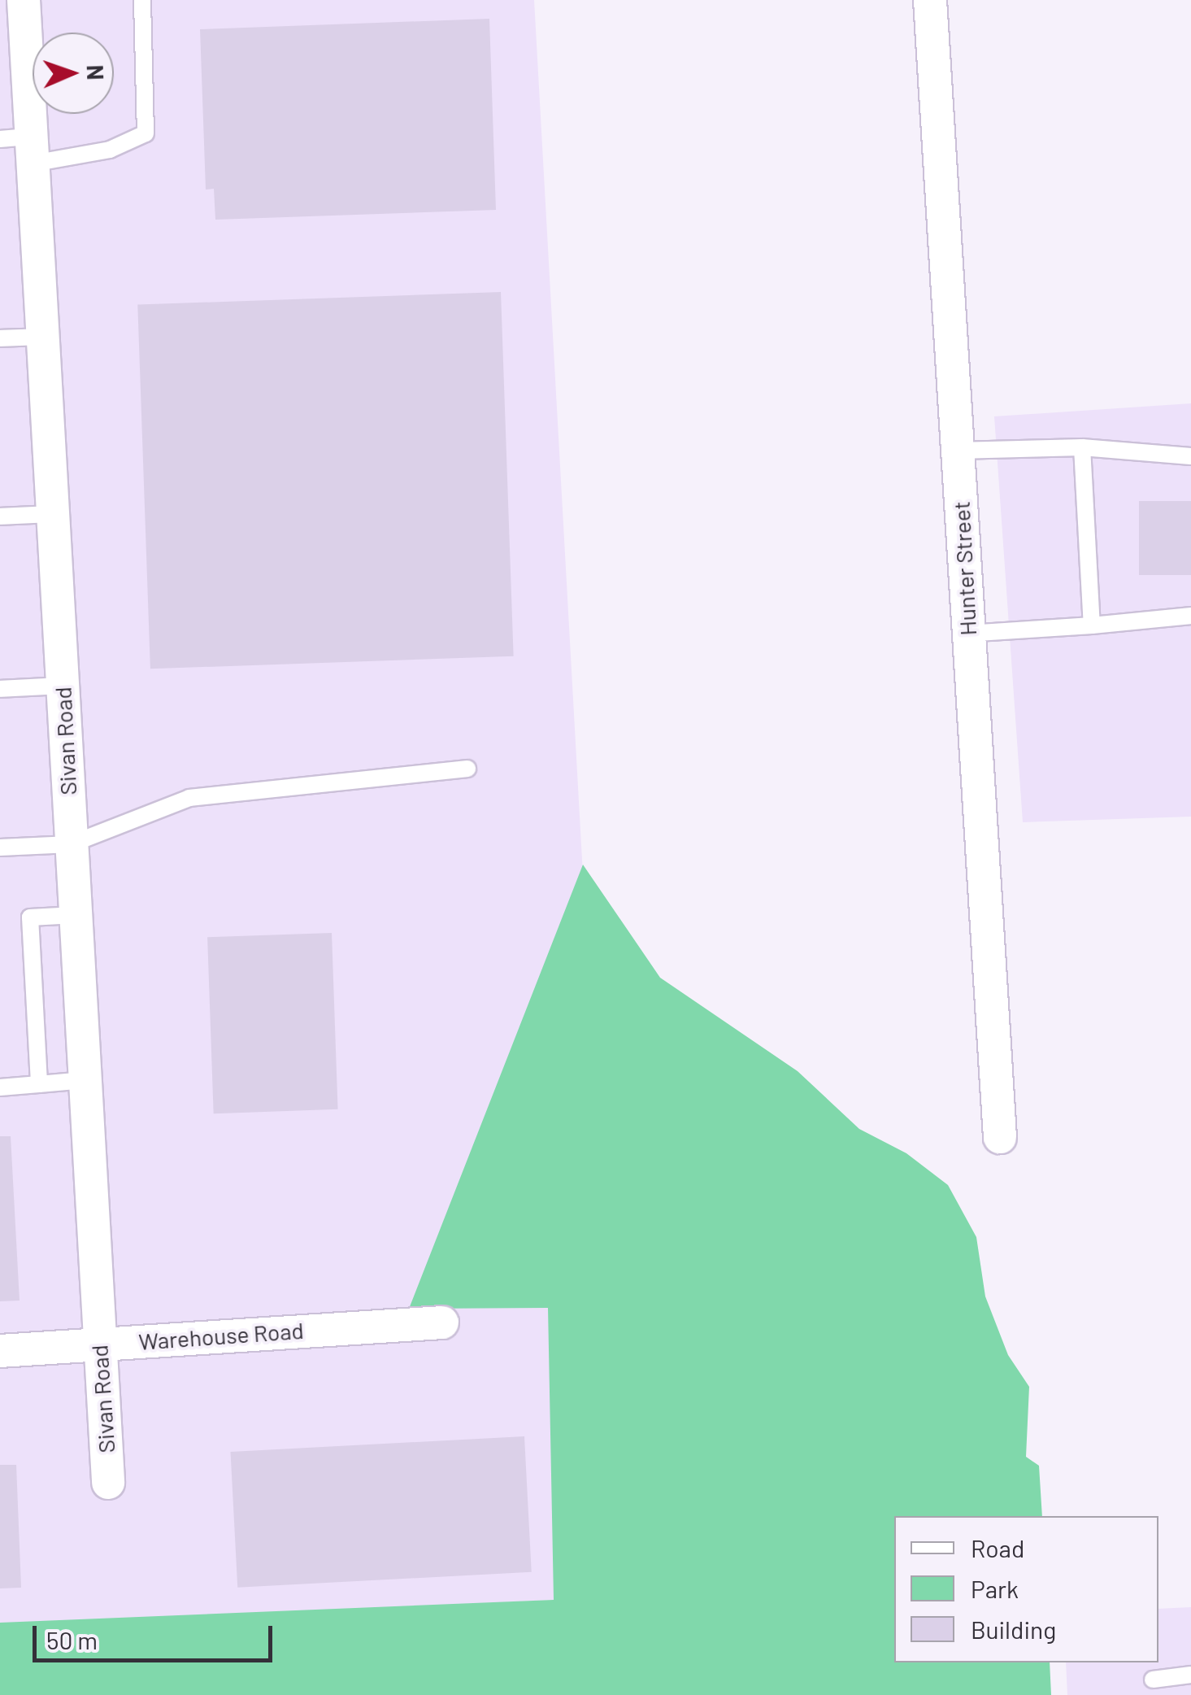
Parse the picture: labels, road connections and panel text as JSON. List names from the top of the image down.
{
  "streets": {
    "street": ["Hunter Street", "Sivan Road", "Warehouse Road"]
  },
  "crossings": [
    ["Sivan Road", "Warehouse Road"]
  ],
  "legend": ["Road", "Park", "Building"],
  "scale_bar": "50 m",
  "north": "right"
}
